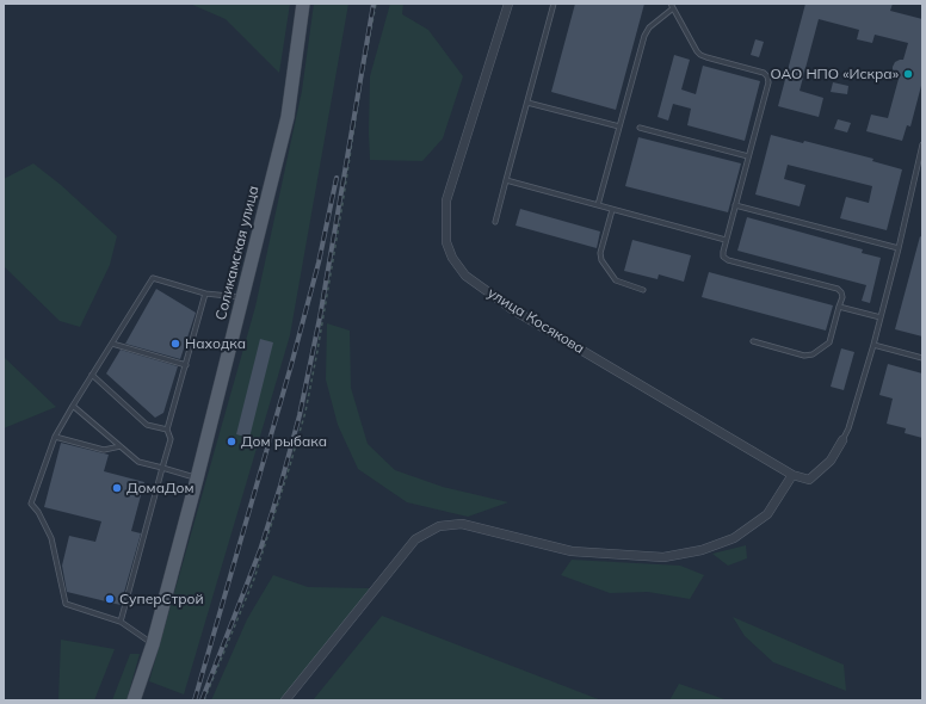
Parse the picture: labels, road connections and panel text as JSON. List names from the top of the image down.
{
  "streets": {
    "main road": ["Соликамская улица"],
    "street": ["улица Косякова"]
  },
  "places": [
    "ОАО НПО «Искра»",
    "Находка",
    "Дом рыбака",
    "ДомаДом",
    "СуперСтрой"
  ]
}
